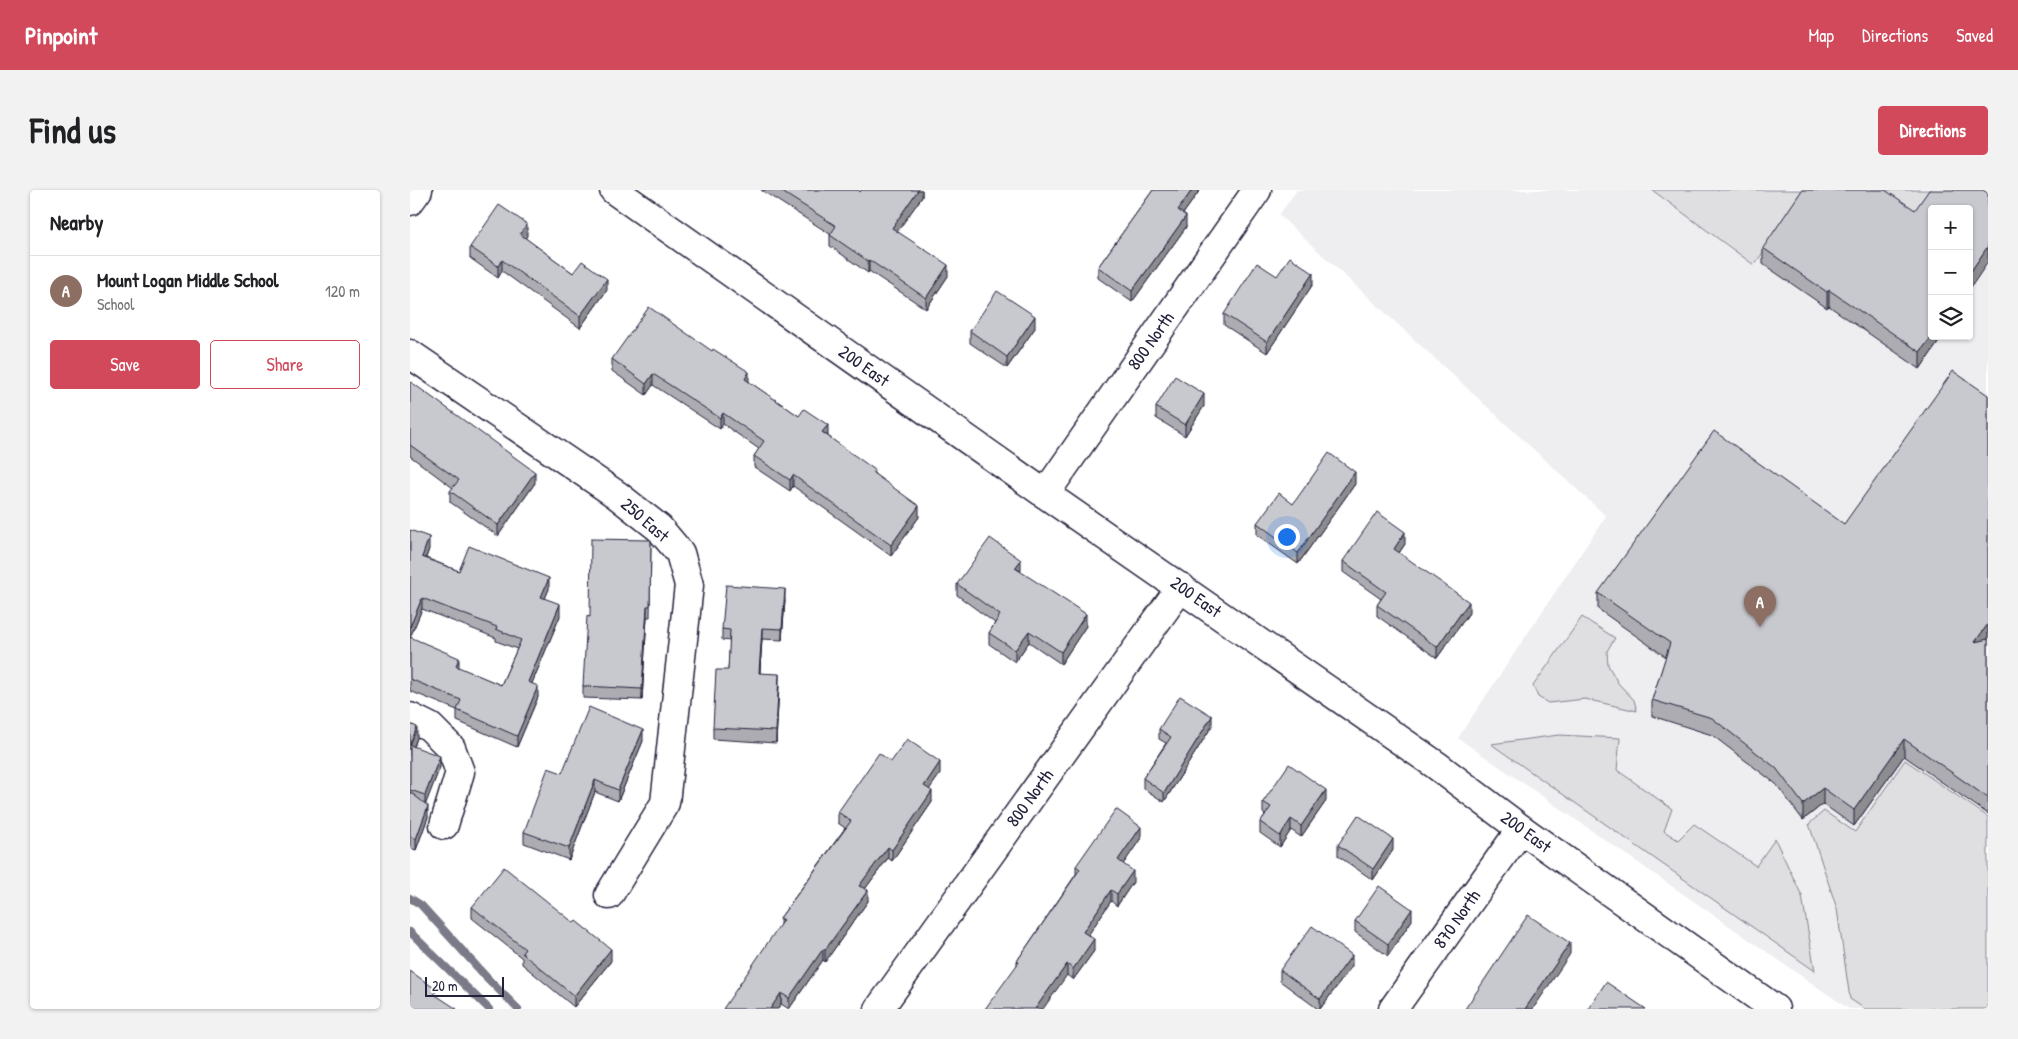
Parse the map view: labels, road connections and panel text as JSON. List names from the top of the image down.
{
  "streets": {
    "street": [
      "800 North",
      "200 East",
      "250 East",
      "870 North"
    ]
  },
  "crossings": [
    ["800 North", "200 East"],
    ["200 East", "870 North"]
  ],
  "scale_bar": "20 m",
  "page": {
    "header": "Pinpoint",
    "nav": ["Map", "Directions", "Saved"],
    "buttons": [
      "Directions",
      ["Save", "Share"]
    ],
    "title": "Find us",
    "heading": "Nearby",
    "map_buttons": ["+", "−"],
    "list": [
      {
        "mark": "A",
        "name": "Mount Logan Middle School",
        "note": "School",
        "value": "120 m"
      }
    ],
    "pins": "A",
    "scale": "20 m"
  }
}
